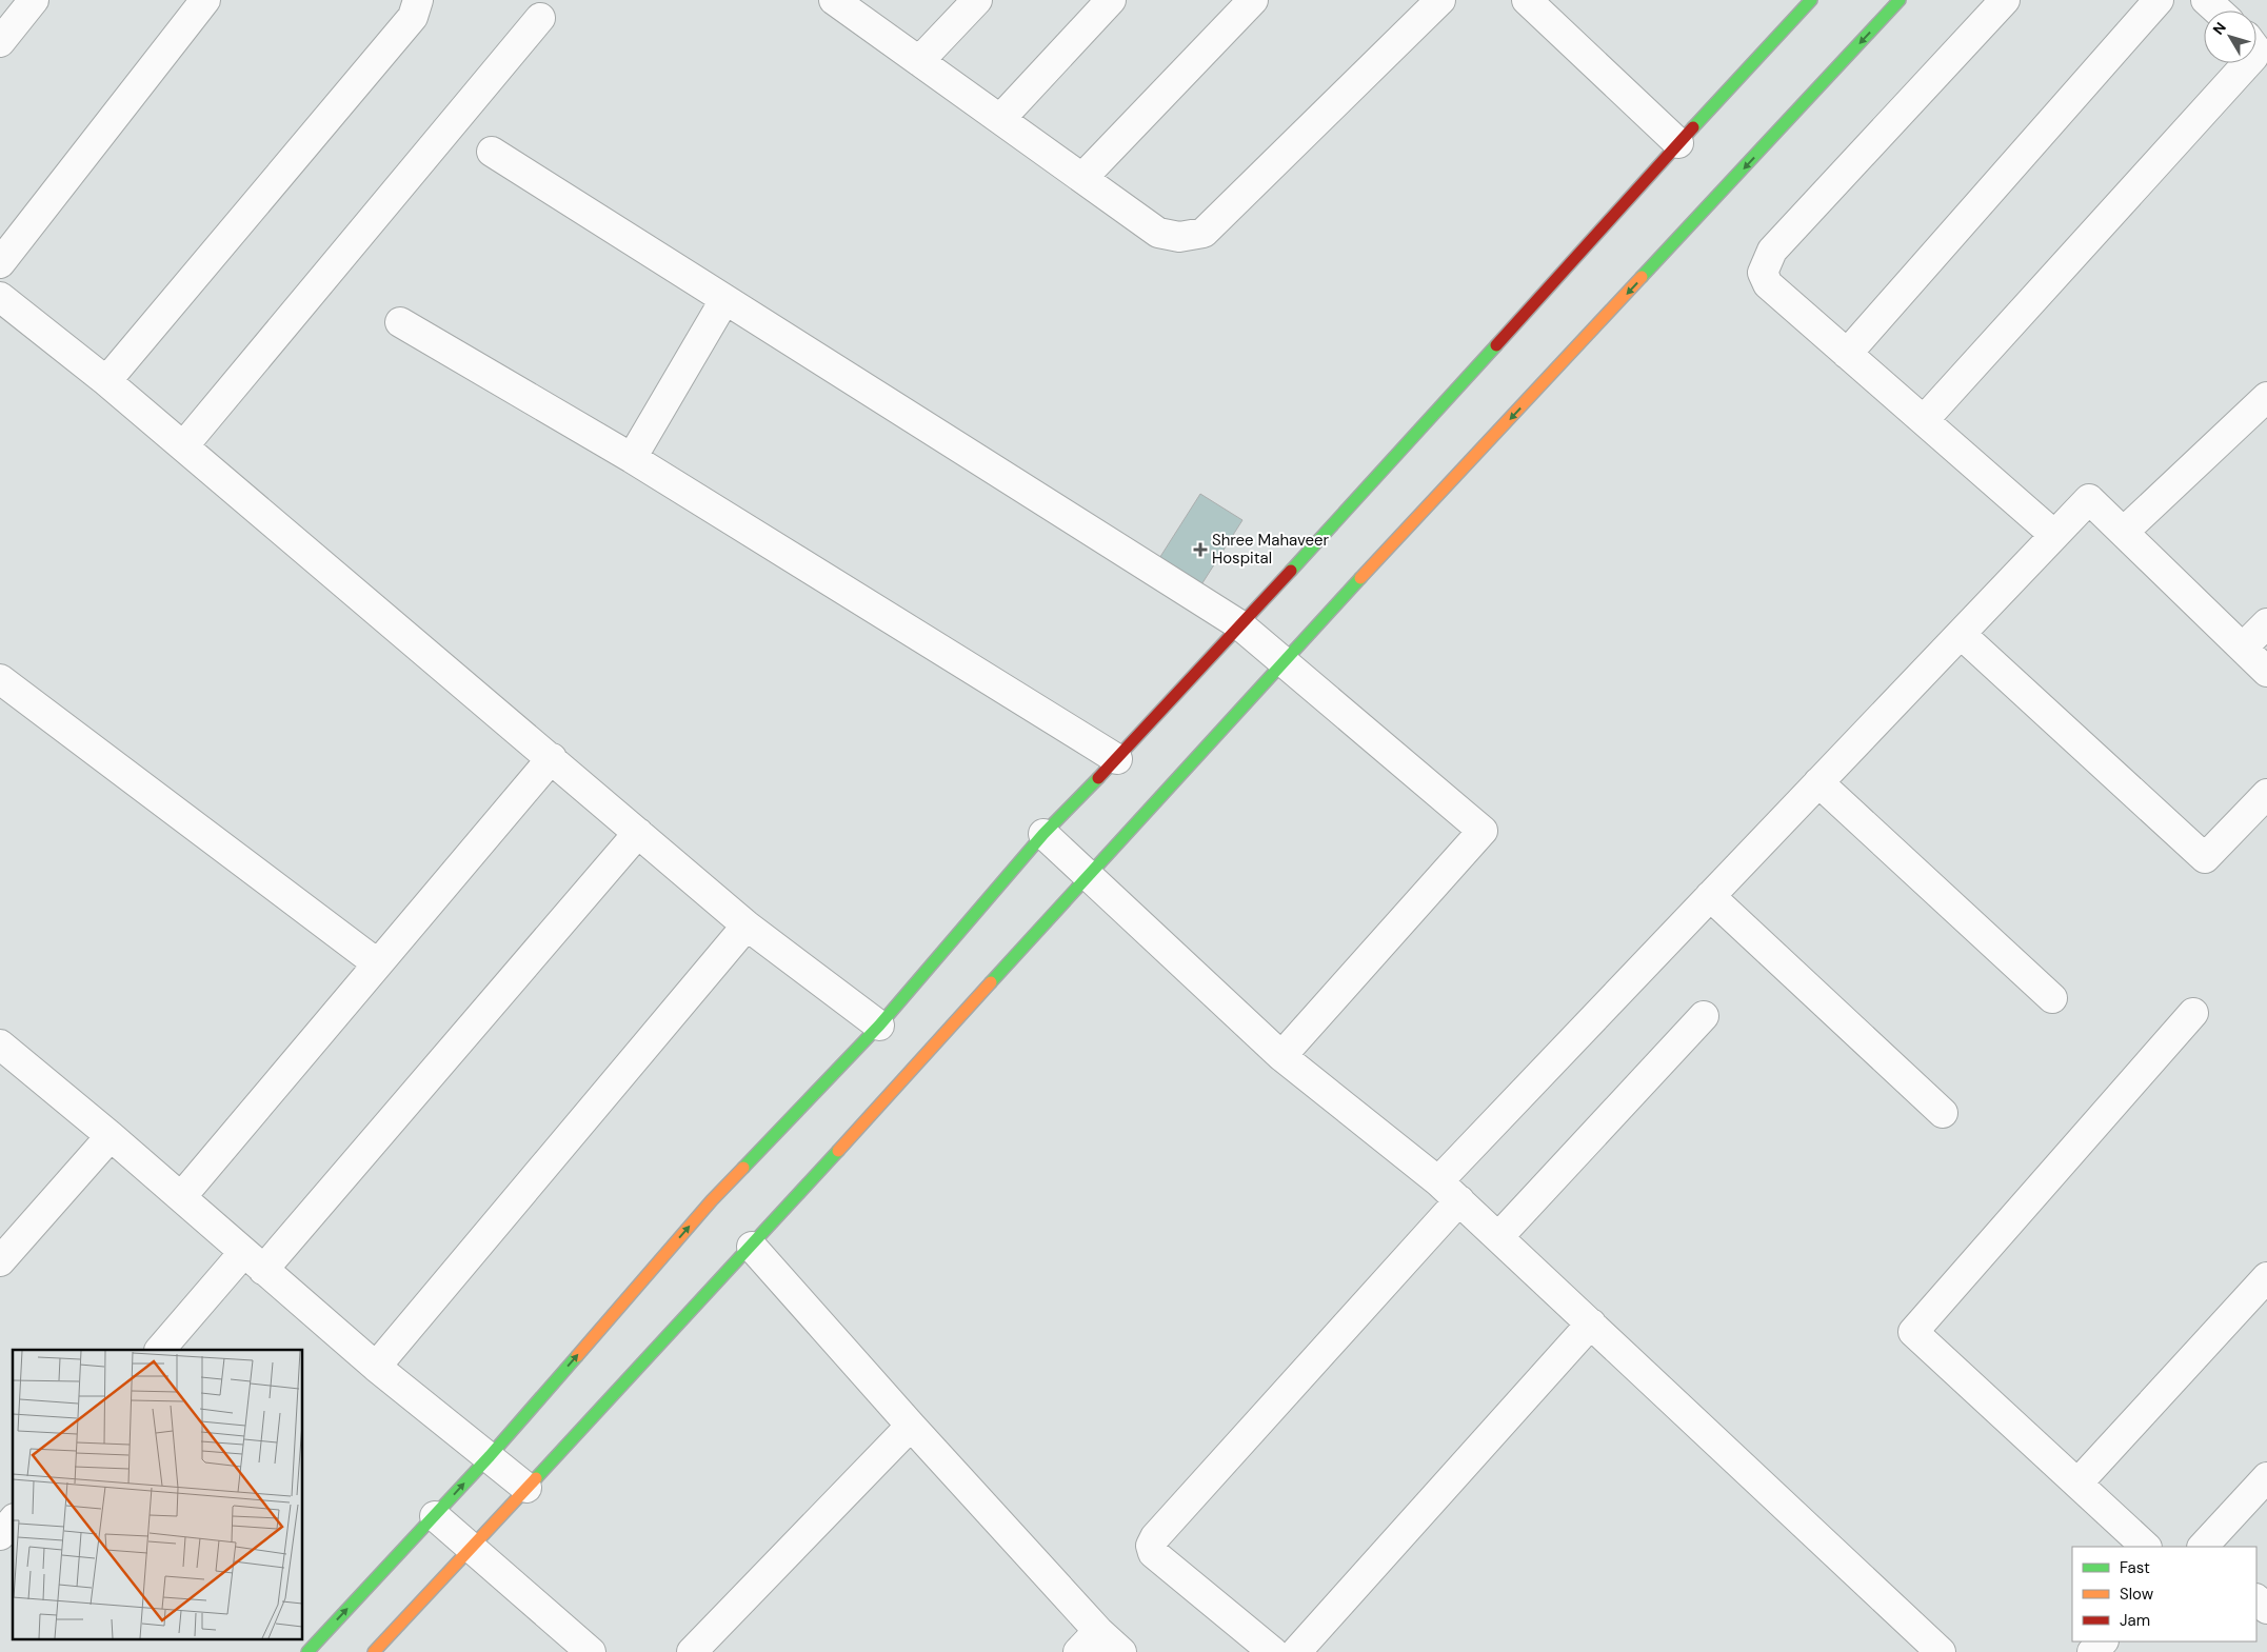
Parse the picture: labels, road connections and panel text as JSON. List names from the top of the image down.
{
  "places": {
    "health": ["Shree Mahaveer Hospital"]
  },
  "legend": ["Fast", "Slow", "Jam"],
  "north": "top left"
}
